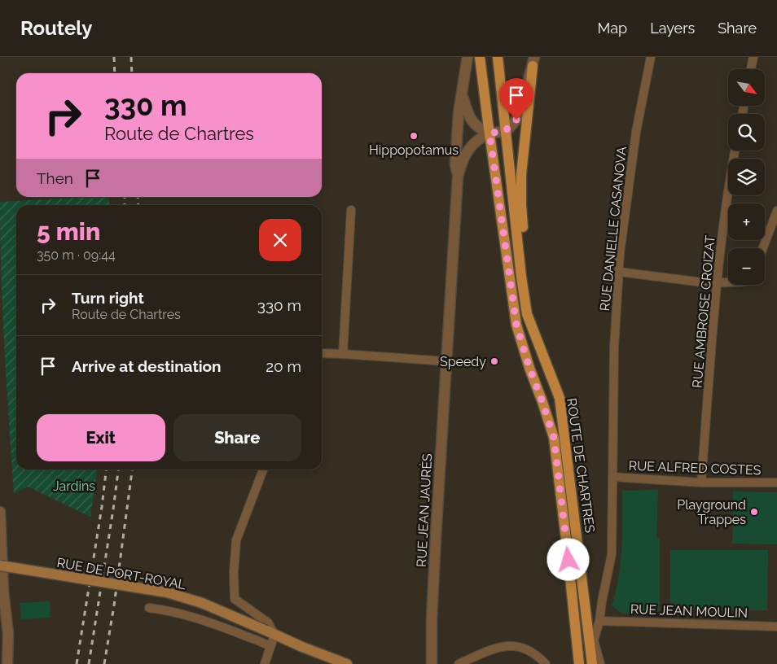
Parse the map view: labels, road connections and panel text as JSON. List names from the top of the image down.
{
  "streets": {
    "main road": ["ROUTE DE CHARTRES", "RUE DE PORT-ROYAL"],
    "street": [
      "RUE DANIELLE CASANOVA",
      "RUE AMBROISE CROIZAT",
      "RUE ALFRED COSTES",
      "RUE JEAN JAURÈS",
      "RUE JEAN MOULIN"
    ]
  },
  "crossings": [
    ["RUE DANIELLE CASANOVA", "RUE ALFRED COSTES"],
    ["RUE DANIELLE CASANOVA", "RUE JEAN MOULIN"],
    ["RUE AMBROISE CROIZAT", "RUE ALFRED COSTES"]
  ],
  "parks": ["Jardins"],
  "places": ["Hippopotamus", "Speedy", "Playground Trappes"],
  "north": "bottom right",
  "page": {
    "header": "Routely",
    "nav": ["Map", "Layers", "Share"],
    "map_buttons": ["+", "−"],
    "turn": ["330 m", "Route de Chartres"],
    "then": "Then",
    "heading": ["5 min", "350 m · 09:44"],
    "list": [
      {
        "name": "Turn right",
        "note": "Route de Chartres",
        "value": "330 m"
      },
      {
        "name": "Arrive at destination",
        "value": "20 m"
      }
    ],
    "buttons": ["Exit", "Share"]
  }
}
